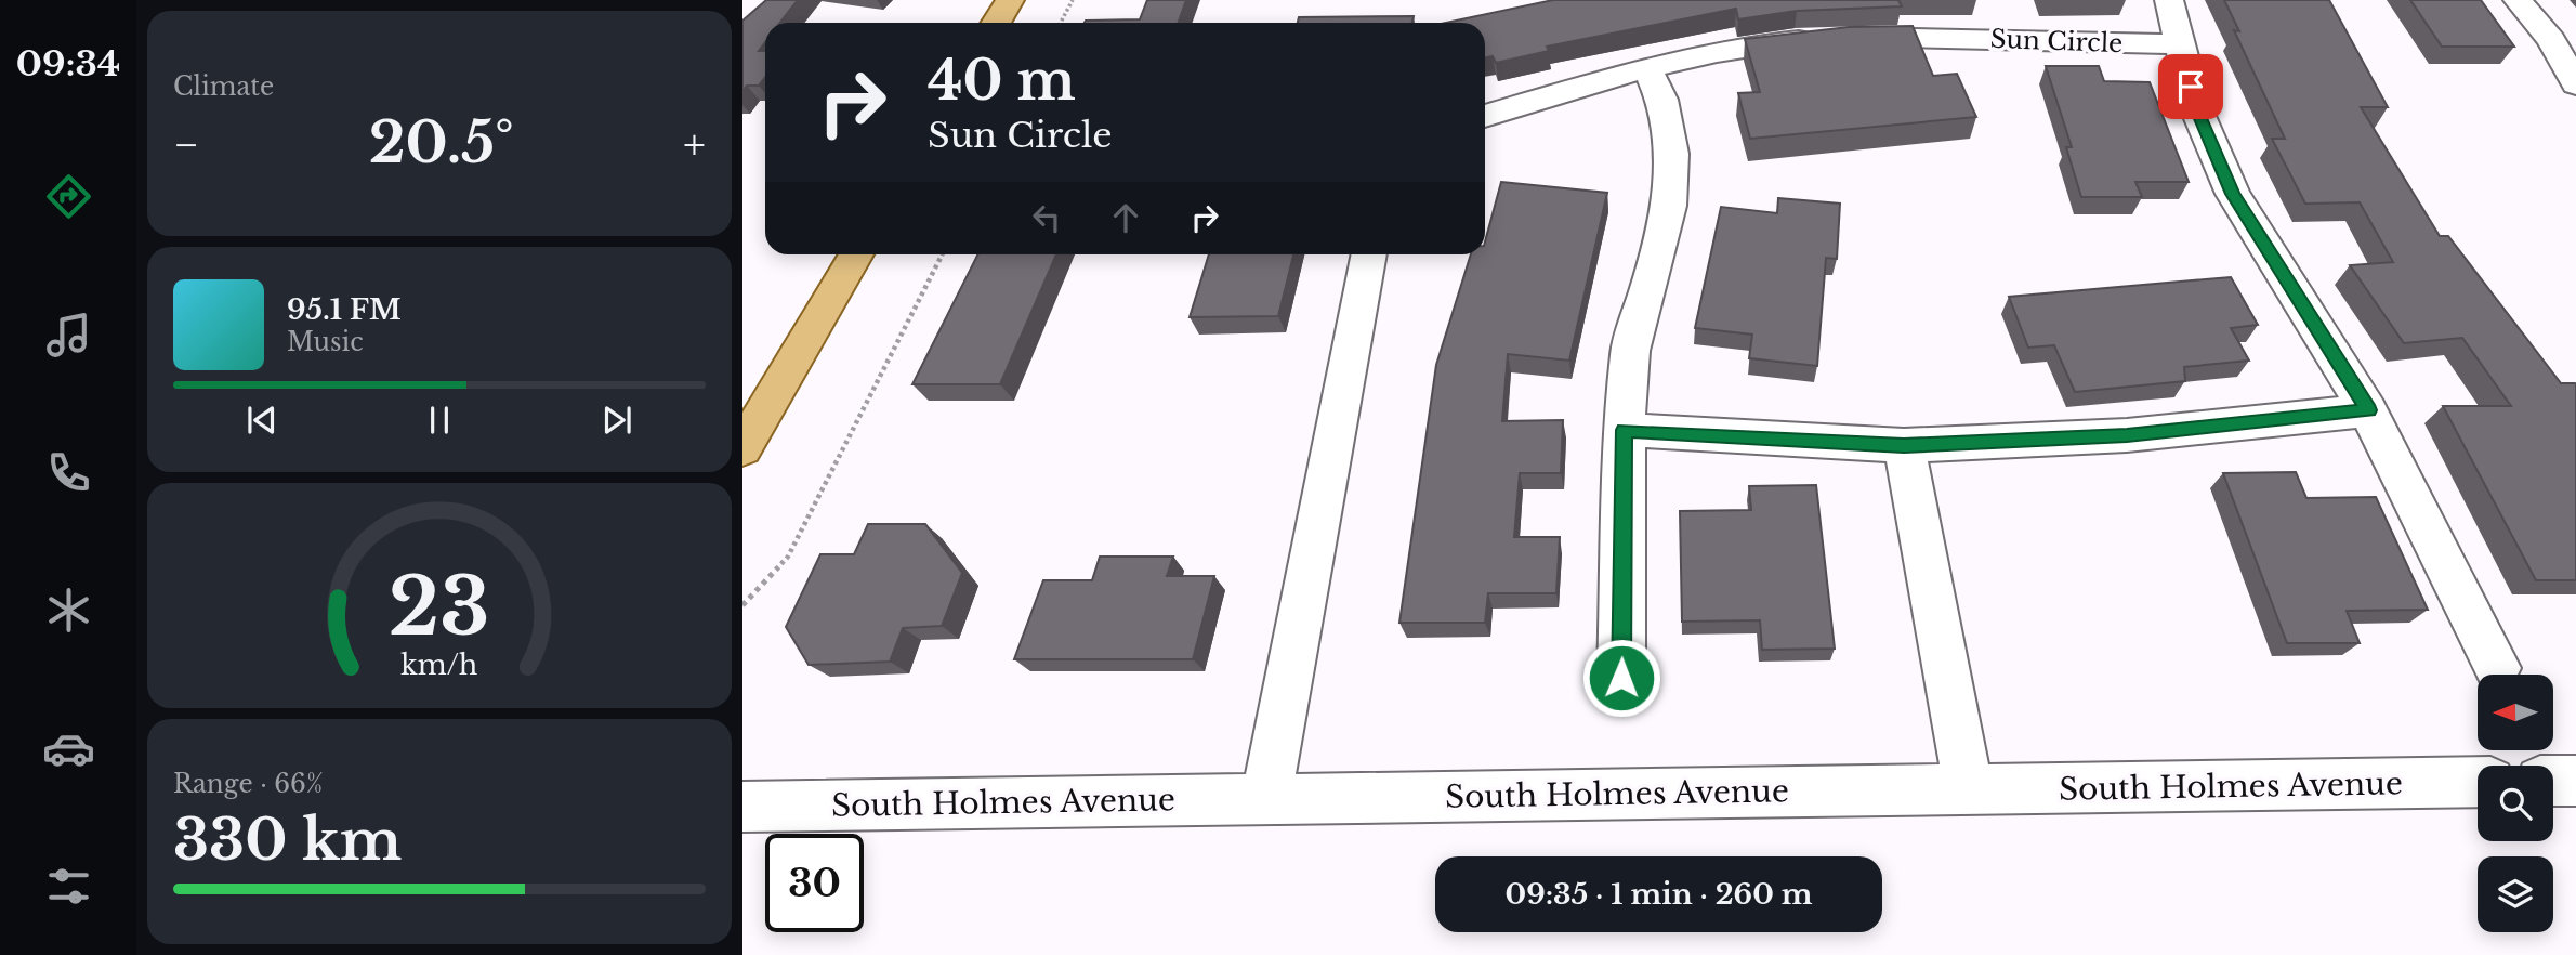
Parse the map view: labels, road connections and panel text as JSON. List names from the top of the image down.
{
  "streets": {
    "street": ["Sun Circle", "South Holmes Avenue"]
  },
  "north": "left",
  "page": {
    "tabs": "09:34",
    "tile": [
      "Climate",
      ["Range · 66%", "330 km"]
    ],
    "turn": ["40 m", "Sun Circle"],
    "heat": ["−", "20.5°", "+"],
    "song": ["95.1 FM", "Music"],
    "limit": "30",
    "trip": "09:35 · 1 min · 260 m",
    "gauge": ["23", "km/h"]
  }
}
